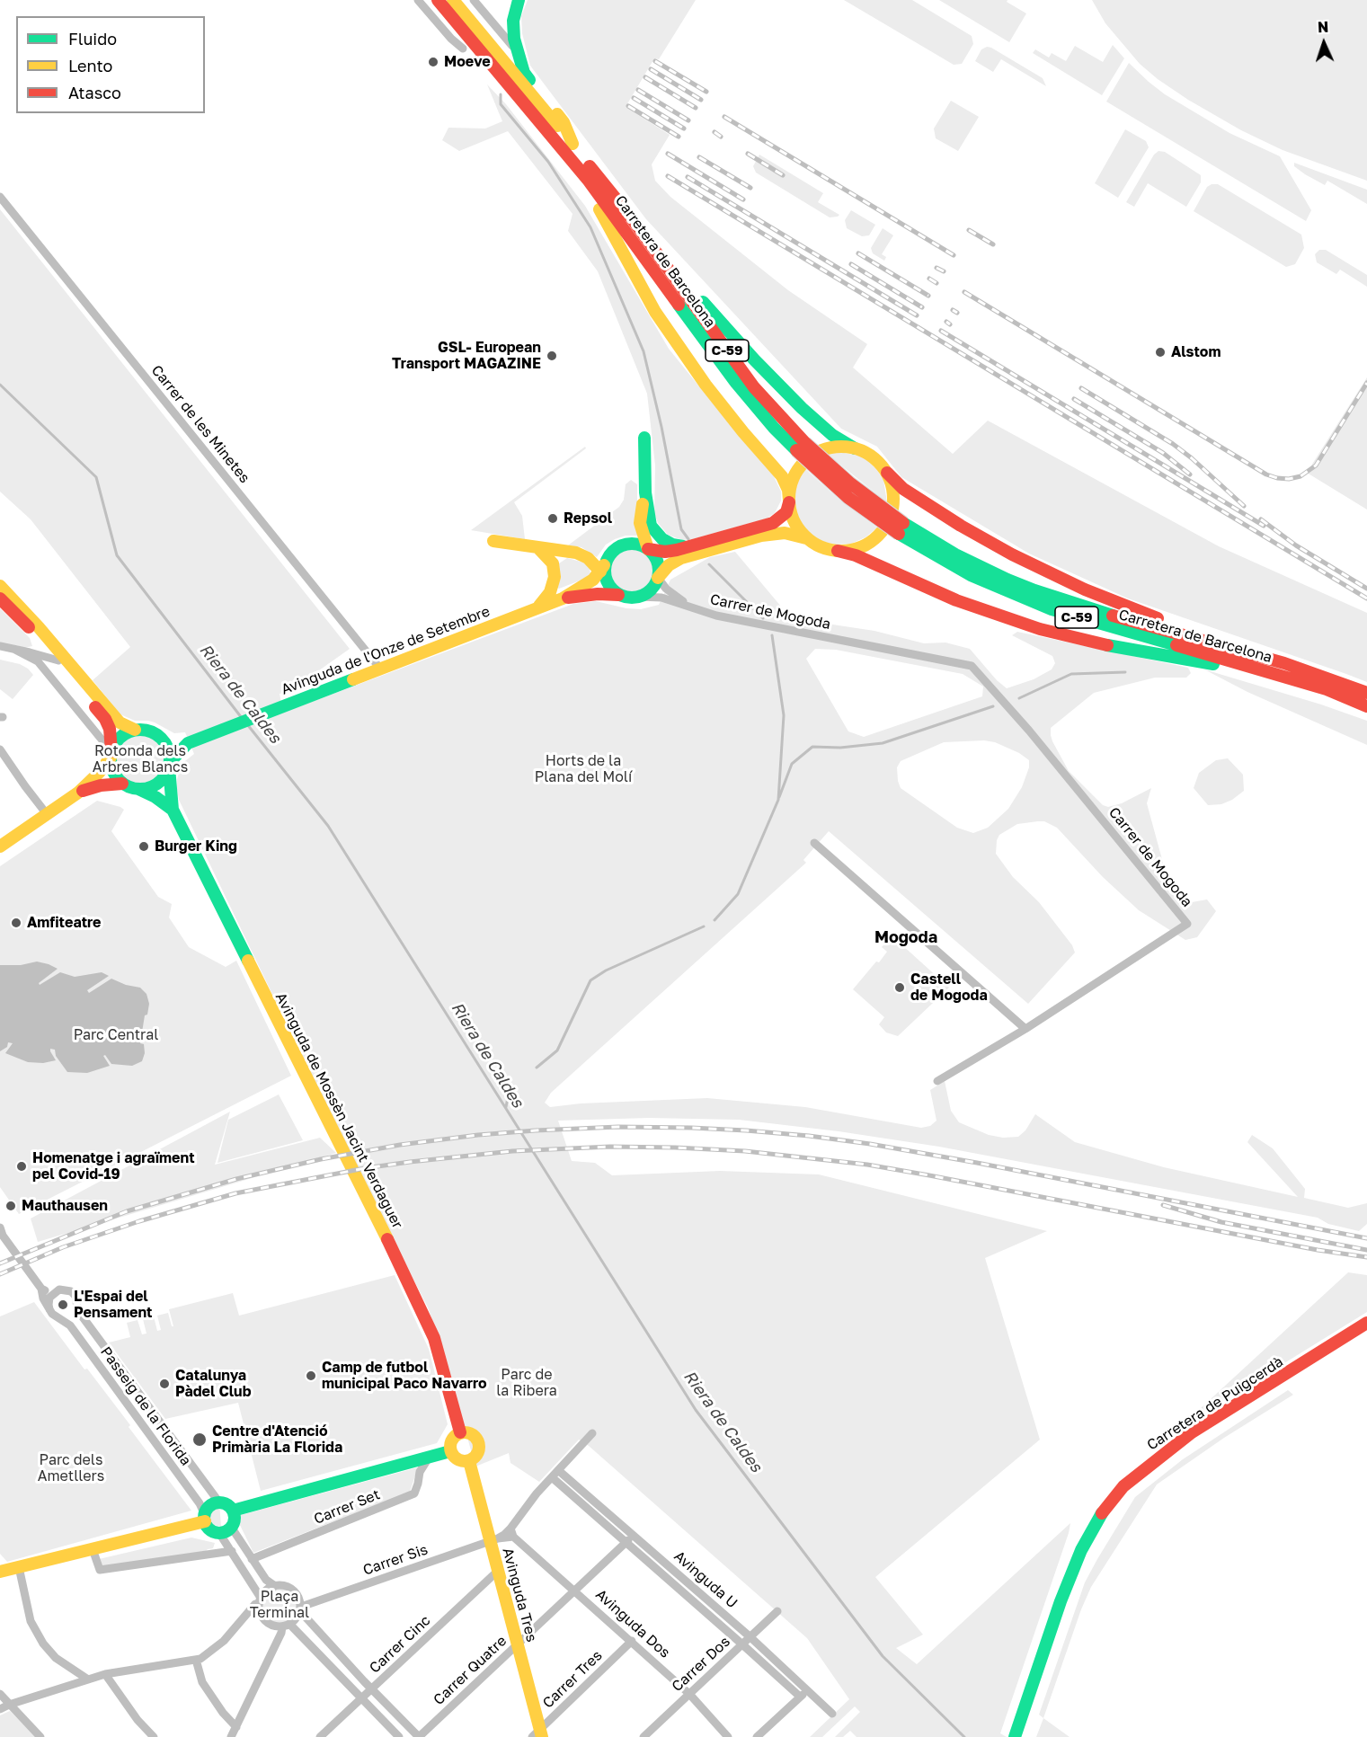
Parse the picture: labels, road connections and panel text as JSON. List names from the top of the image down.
{
  "streets": {
    "main road": [
      "Carretera de Barcelona",
      "C-59",
      "Avinguda de l'Onze de Setembre",
      "Avinguda de Mossèn Jacint Verdaguer",
      "Carretera de Puigcerdà",
      "Avinguda Tres"
    ],
    "street": [
      "Carrer de les Minetes",
      "Carrer de Mogoda",
      "Passeig de la Florida",
      "Carrer Set",
      "Carrer Sis",
      "Avinguda U",
      "Avinguda Dos",
      "Carrer Cinc",
      "Carrer Dos",
      "Carrer Quatre",
      "Carrer Tres"
    ]
  },
  "crossings": [
    ["Carrer de les Minetes", "Avinguda de l'Onze de Setembre"],
    ["Carrer de Mogoda", "Avinguda de l'Onze de Setembre"],
    ["Avinguda de l'Onze de Setembre", "Avinguda de Mossèn Jacint Verdaguer"],
    ["Avinguda de Mossèn Jacint Verdaguer", "Avinguda Tres"],
    ["Carrer Sis", "Avinguda Tres"],
    ["Carrer Sis", "Avinguda Dos"],
    ["Avinguda U", "Carrer Dos"],
    ["Avinguda U", "Carrer Quatre"],
    ["Avinguda Tres", "Carrer Cinc"],
    ["Avinguda Tres", "Carrer Quatre"],
    ["Avinguda Tres", "Carrer Tres"],
    ["Avinguda Dos", "Carrer Dos"],
    ["Avinguda Dos", "Carrer Quatre"],
    ["Avinguda Dos", "Carrer Tres"]
  ],
  "districts": ["Mogoda"],
  "water": ["Riera de Caldes"],
  "parks": [
    "Rotonda dels Arbres Blancs",
    "Horts de la Plana del Molí",
    "Parc Central",
    "Parc de la Ribera",
    "Parc dels Ametllers",
    "Plaça Terminal"
  ],
  "places": [
    "Moeve",
    "Alstom",
    "GSL- European Transport MAGAZINE",
    "Repsol",
    "Burger King",
    "Amfiteatre",
    "Castell de Mogoda",
    "Homenatge i agraïment pel Covid-19",
    "Mauthausen",
    "L'Espai del Pensament",
    "Camp de futbol municipal Paco Navarro",
    "Catalunya Pàdel Club",
    "Centre d'Atenció Primària La Florida"
  ],
  "legend": ["Fluido", "Lento", "Atasco"],
  "north": "top"
}
